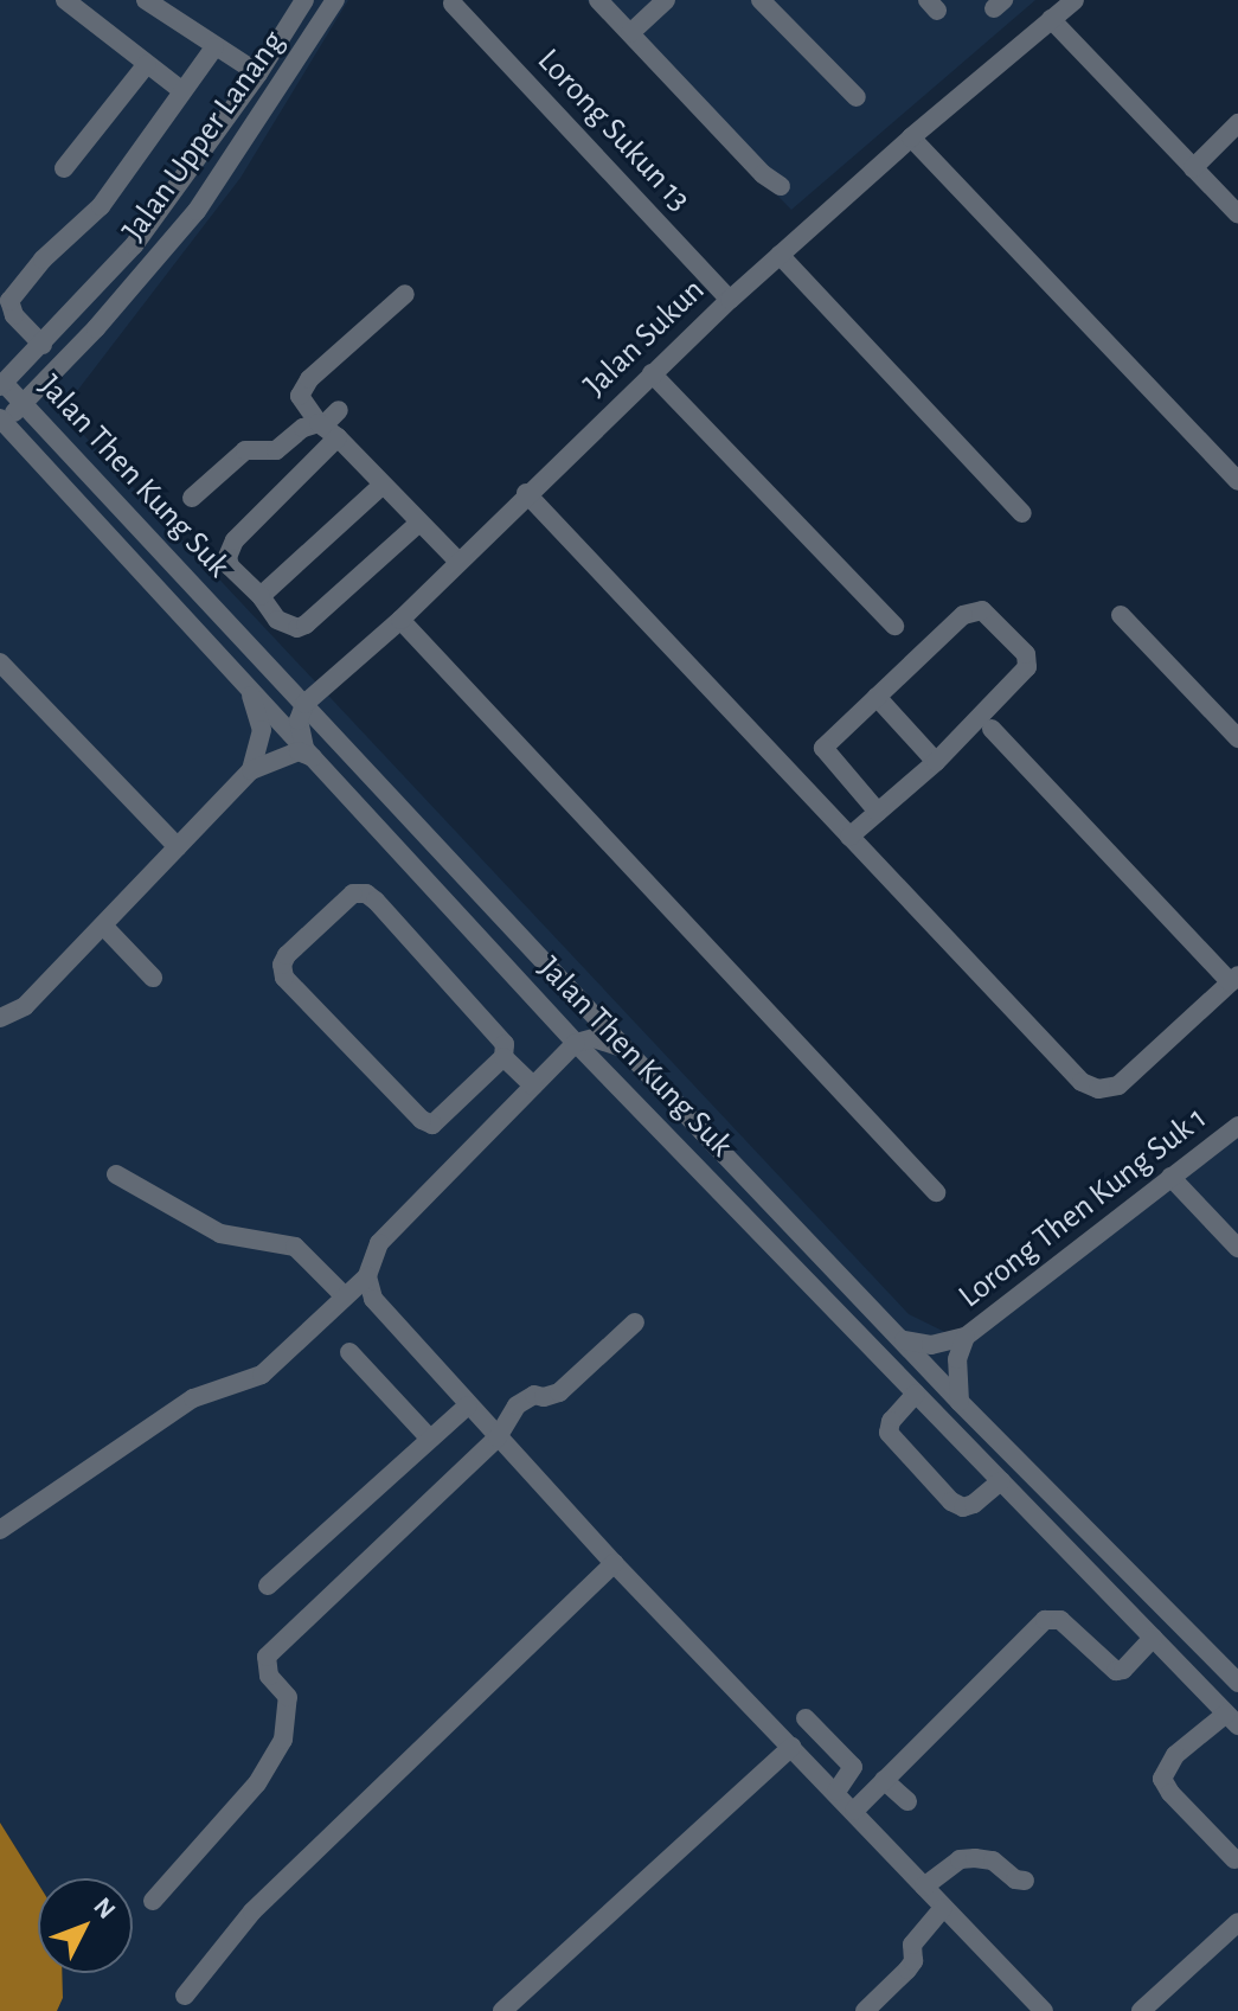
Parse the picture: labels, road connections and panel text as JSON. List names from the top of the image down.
{
  "streets": {
    "street": [
      "Lorong Sukun 13",
      "Jalan Upper Lanang",
      "Jalan Sukun",
      "Jalan Then Kung Suk",
      "Lorong Then Kung Suk 1"
    ]
  },
  "crossings": [
    ["Lorong Sukun 13", "Jalan Sukun"],
    ["Jalan Upper Lanang", "Jalan Then Kung Suk"],
    ["Jalan Sukun", "Jalan Then Kung Suk"]
  ],
  "north": "top right"
}
